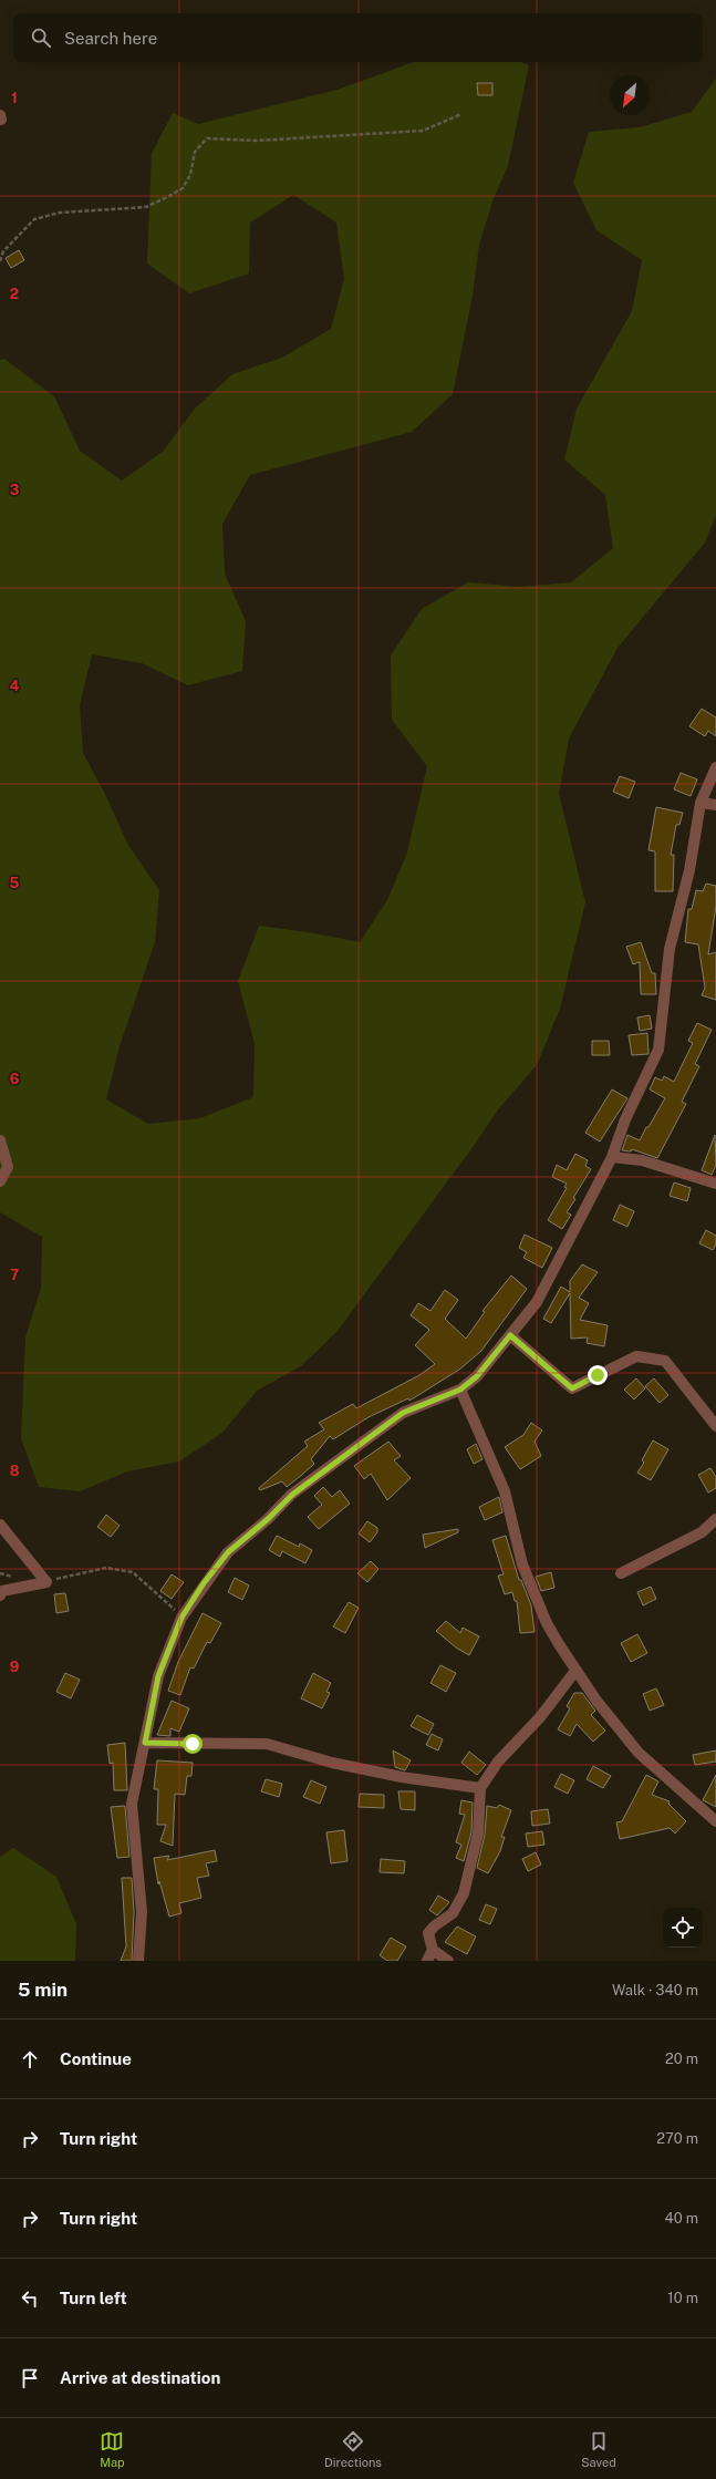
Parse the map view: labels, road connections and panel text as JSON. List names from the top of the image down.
{
  "north": "bottom left",
  "page": {
    "search": "Search here",
    "heading": ["5 min", "Walk · 340 m"],
    "list": [
      ["Continue", "20 m"],
      ["Turn right", "270 m"],
      ["Turn right", "40 m"],
      ["Turn left", "10 m"],
      "Arrive at destination"
    ],
    "nav": ["Map", "Directions", "Saved"]
  },
  "grid": {
    "rows": [
      "1",
      "2",
      "3",
      "4",
      "5",
      "6",
      "7",
      "8",
      "9"
    ]
  }
}
